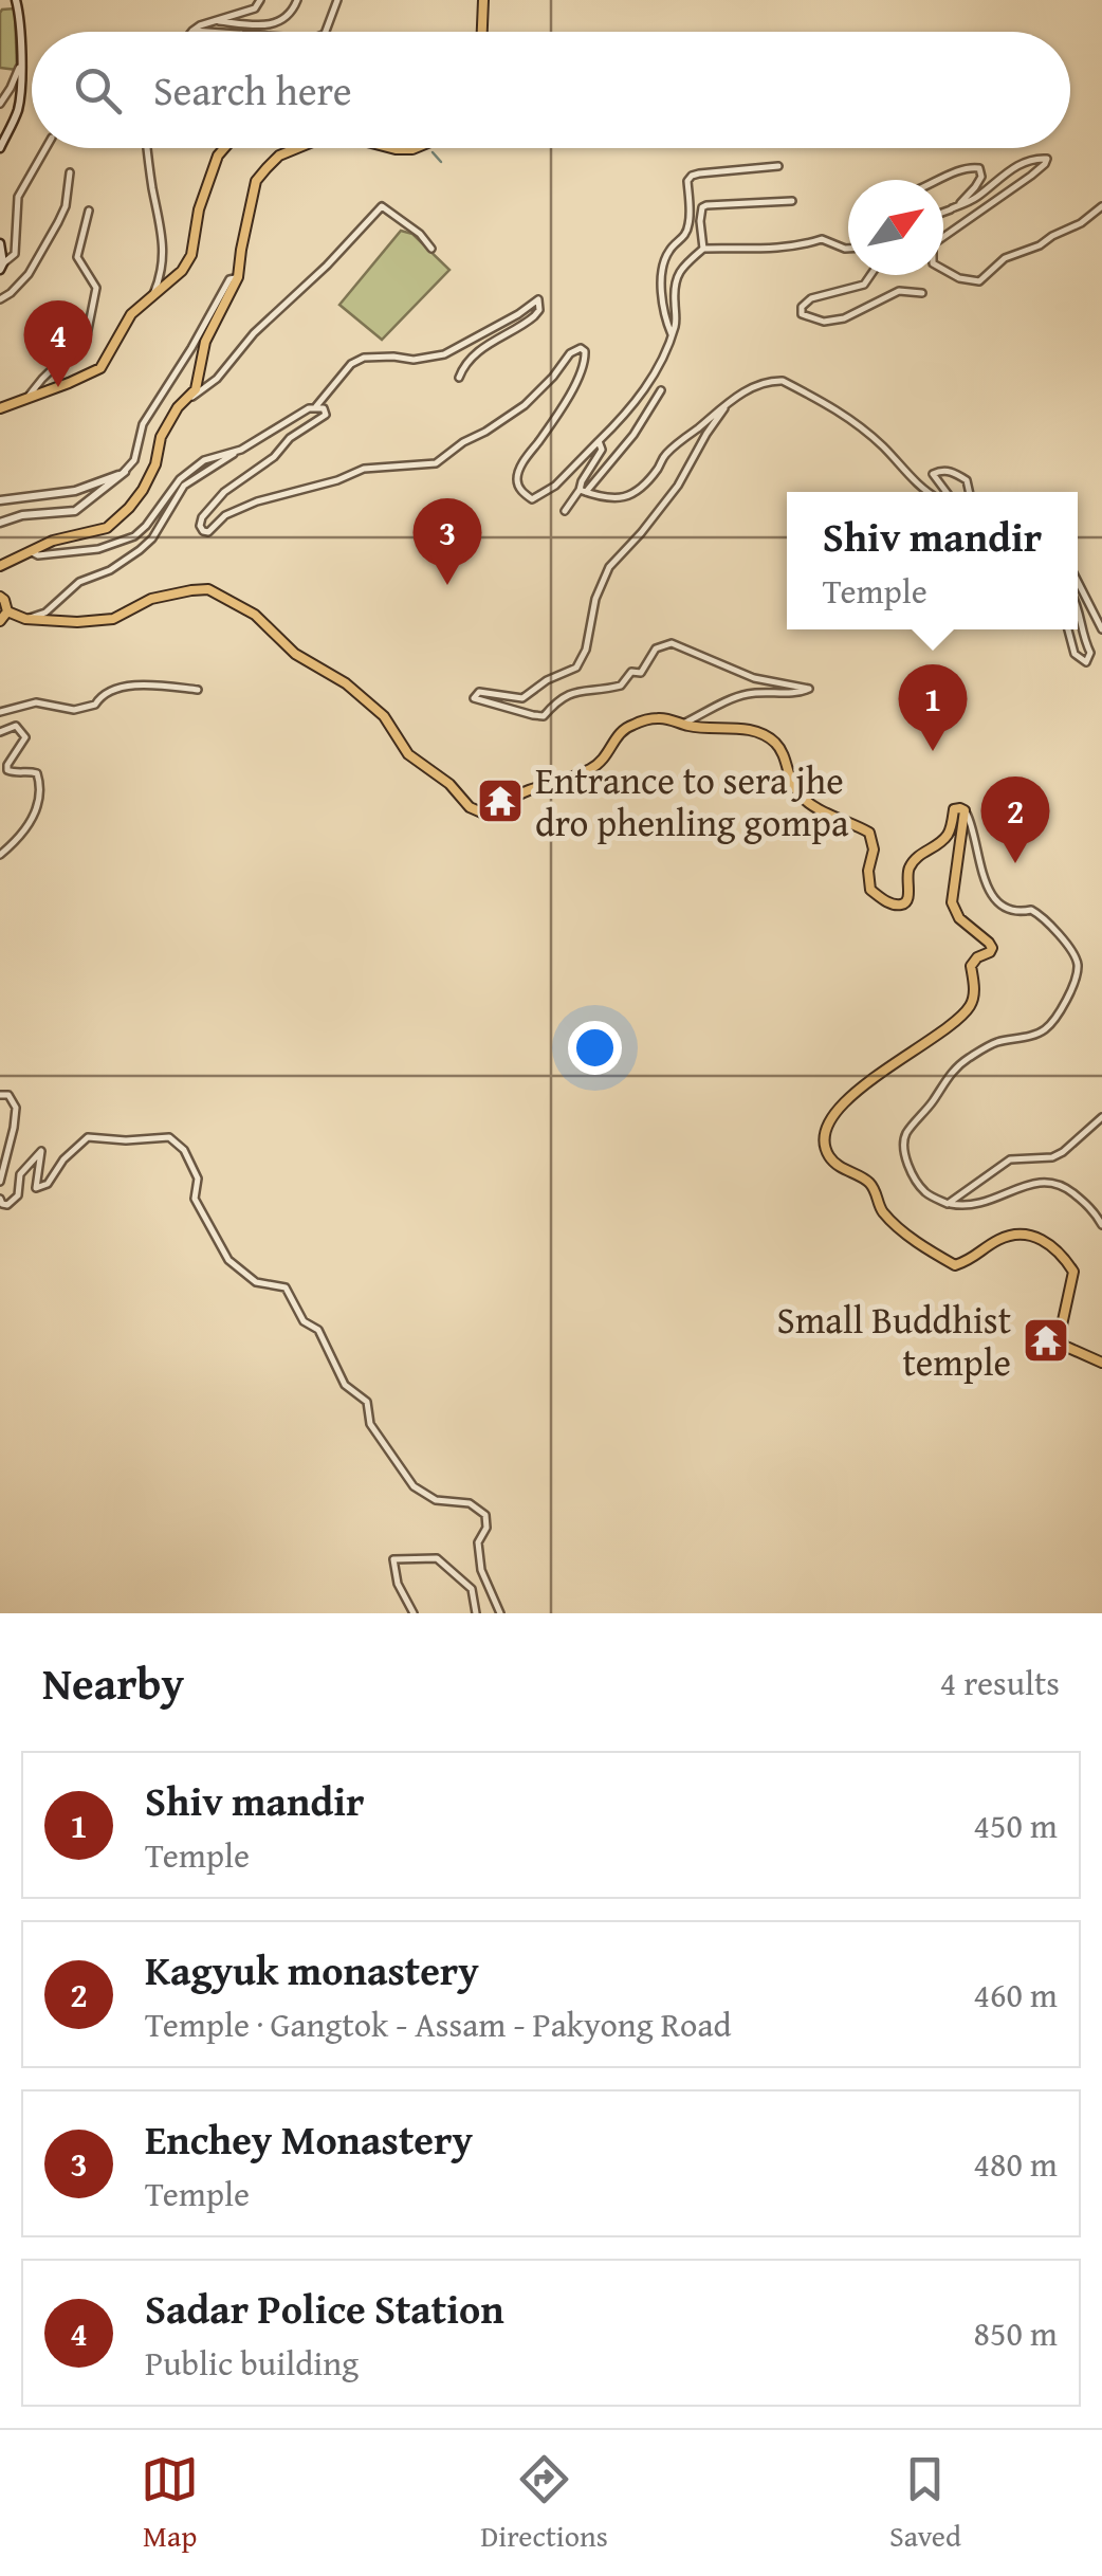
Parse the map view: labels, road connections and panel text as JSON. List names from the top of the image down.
{
  "places": {
    "temple": ["Entrance to sera jhe dro phenling gompa", "Small Buddhist temple"]
  },
  "north": "top right",
  "page": {
    "search": "Search here",
    "pins": [
      "4",
      "3",
      "1",
      "2"
    ],
    "popup": ["Shiv mandir", "Temple"],
    "heading": ["Nearby", "4 results"],
    "list": [
      {
        "mark": "1",
        "name": "Shiv mandir",
        "note": "Temple",
        "value": "450 m"
      },
      {
        "mark": "2",
        "name": "Kagyuk monastery",
        "note": "Temple · Gangtok - Assam - Pakyong Road",
        "value": "460 m"
      },
      {
        "mark": "3",
        "name": "Enchey Monastery",
        "note": "Temple",
        "value": "480 m"
      },
      {
        "mark": "4",
        "name": "Sadar Police Station",
        "note": "Public building",
        "value": "850 m"
      }
    ],
    "nav": ["Map", "Directions", "Saved"]
  }
}
